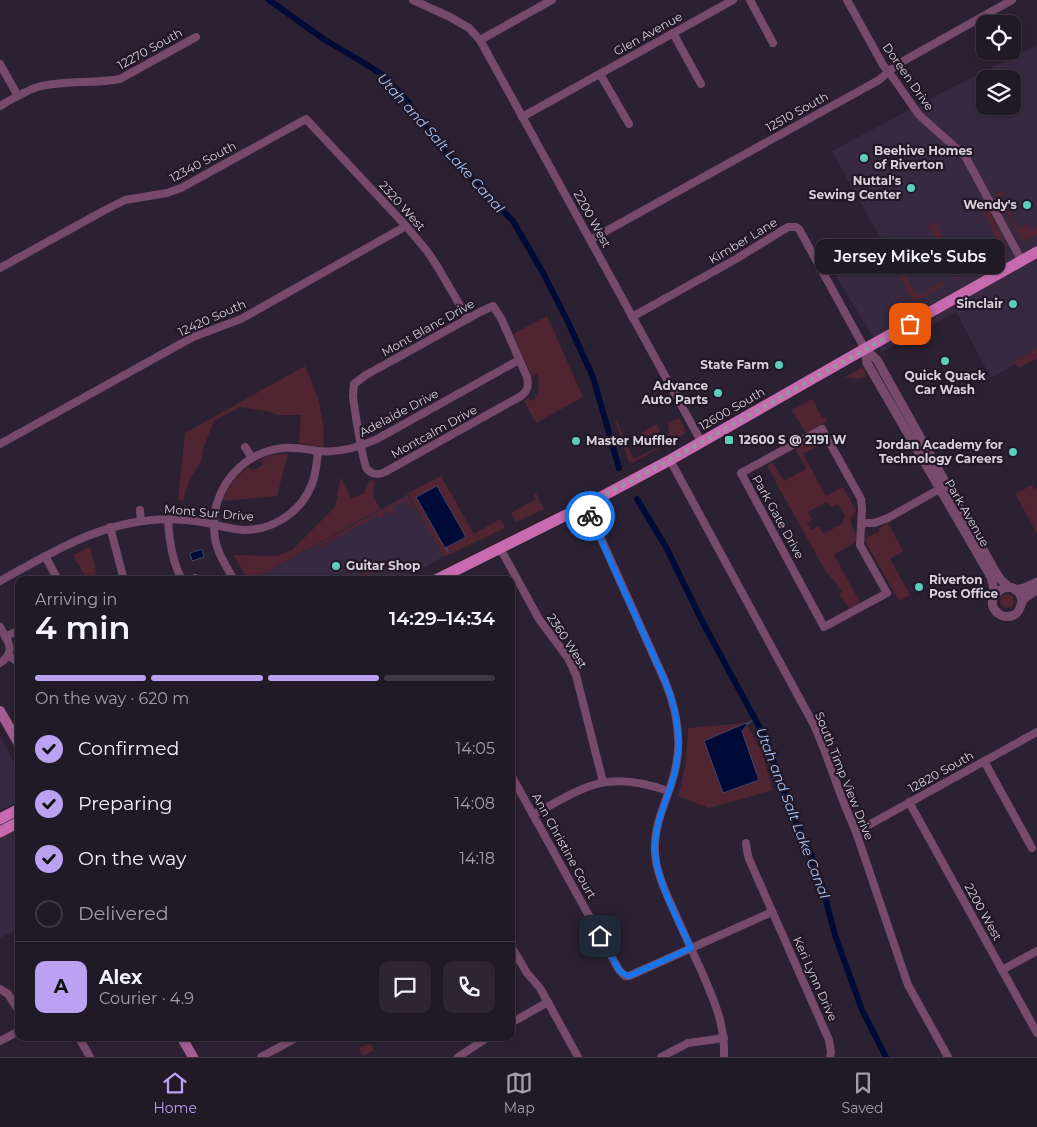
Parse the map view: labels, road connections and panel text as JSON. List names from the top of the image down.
{
  "streets": {
    "main road": ["12600 South"],
    "street": [
      "Glen Avenue",
      "12270 South",
      "Doreen Drive",
      "12510 South",
      "12340 South",
      "2320 West",
      "2200 West",
      "Kimber Lane",
      "12420 South",
      "Mont Blanc Drive",
      "Adelaide Drive",
      "Montcalm Drive",
      "Mont Sur Drive",
      "Park Avenue",
      "Park Gate Drive",
      "2360 West",
      "12820 South",
      "South Timp View Drive",
      "Ann Christine Court",
      "Keri Lynn Drive"
    ]
  },
  "crossings": [
    ["Glen Avenue", "2200 West"],
    ["Doreen Drive", "12510 South"],
    ["Doreen Drive", "12600 South"],
    ["12510 South", "2200 West"],
    ["12340 South", "2320 West"],
    ["2320 West", "12420 South"],
    ["2320 West", "Mont Blanc Drive"],
    ["2200 West", "Kimber Lane"],
    ["2200 West", "12600 South"],
    ["2200 West", "12820 South"],
    ["Kimber Lane", "12600 South"],
    ["Kimber Lane", "Park Avenue"],
    ["Mont Blanc Drive", "Adelaide Drive"],
    ["Mont Blanc Drive", "Montcalm Drive"],
    ["12600 South", "Park Avenue"],
    ["12600 South", "2360 West"],
    ["12600 South", "South Timp View Drive"],
    ["Adelaide Drive", "Montcalm Drive"],
    ["Adelaide Drive", "Mont Sur Drive"],
    ["12820 South", "South Timp View Drive"]
  ],
  "water": ["Utah and Salt Lake Canal"],
  "places": {
    "other": [
      "Beehive Homes of Riverton",
      "Nuttal's Sewing Center",
      "Wendy's",
      "Sinclair",
      "Jersey Mike's Subs",
      "Quick Quack Car Wash",
      "State Farm",
      "Advance Auto Parts",
      "Master Muffler",
      "Jordan Academy for Technology Careers",
      "Guitar Shop",
      "Riverton Post Office"
    ],
    "transit": ["12600 S @ 2191 W"]
  },
  "page": {
    "bubble": "Jersey Mike's Subs",
    "heading": ["4 min", "Arriving in", "14:29–14:34"],
    "panel": ["Alex", "Courier · 4.9"],
    "bar": "On the way · 620 m",
    "list": [
      ["Confirmed", "14:05"],
      ["Preparing", "14:08"],
      ["On the way", "14:18"],
      "Delivered"
    ],
    "round": "A",
    "tabs": ["Home", "Map", "Saved"]
  }
}
